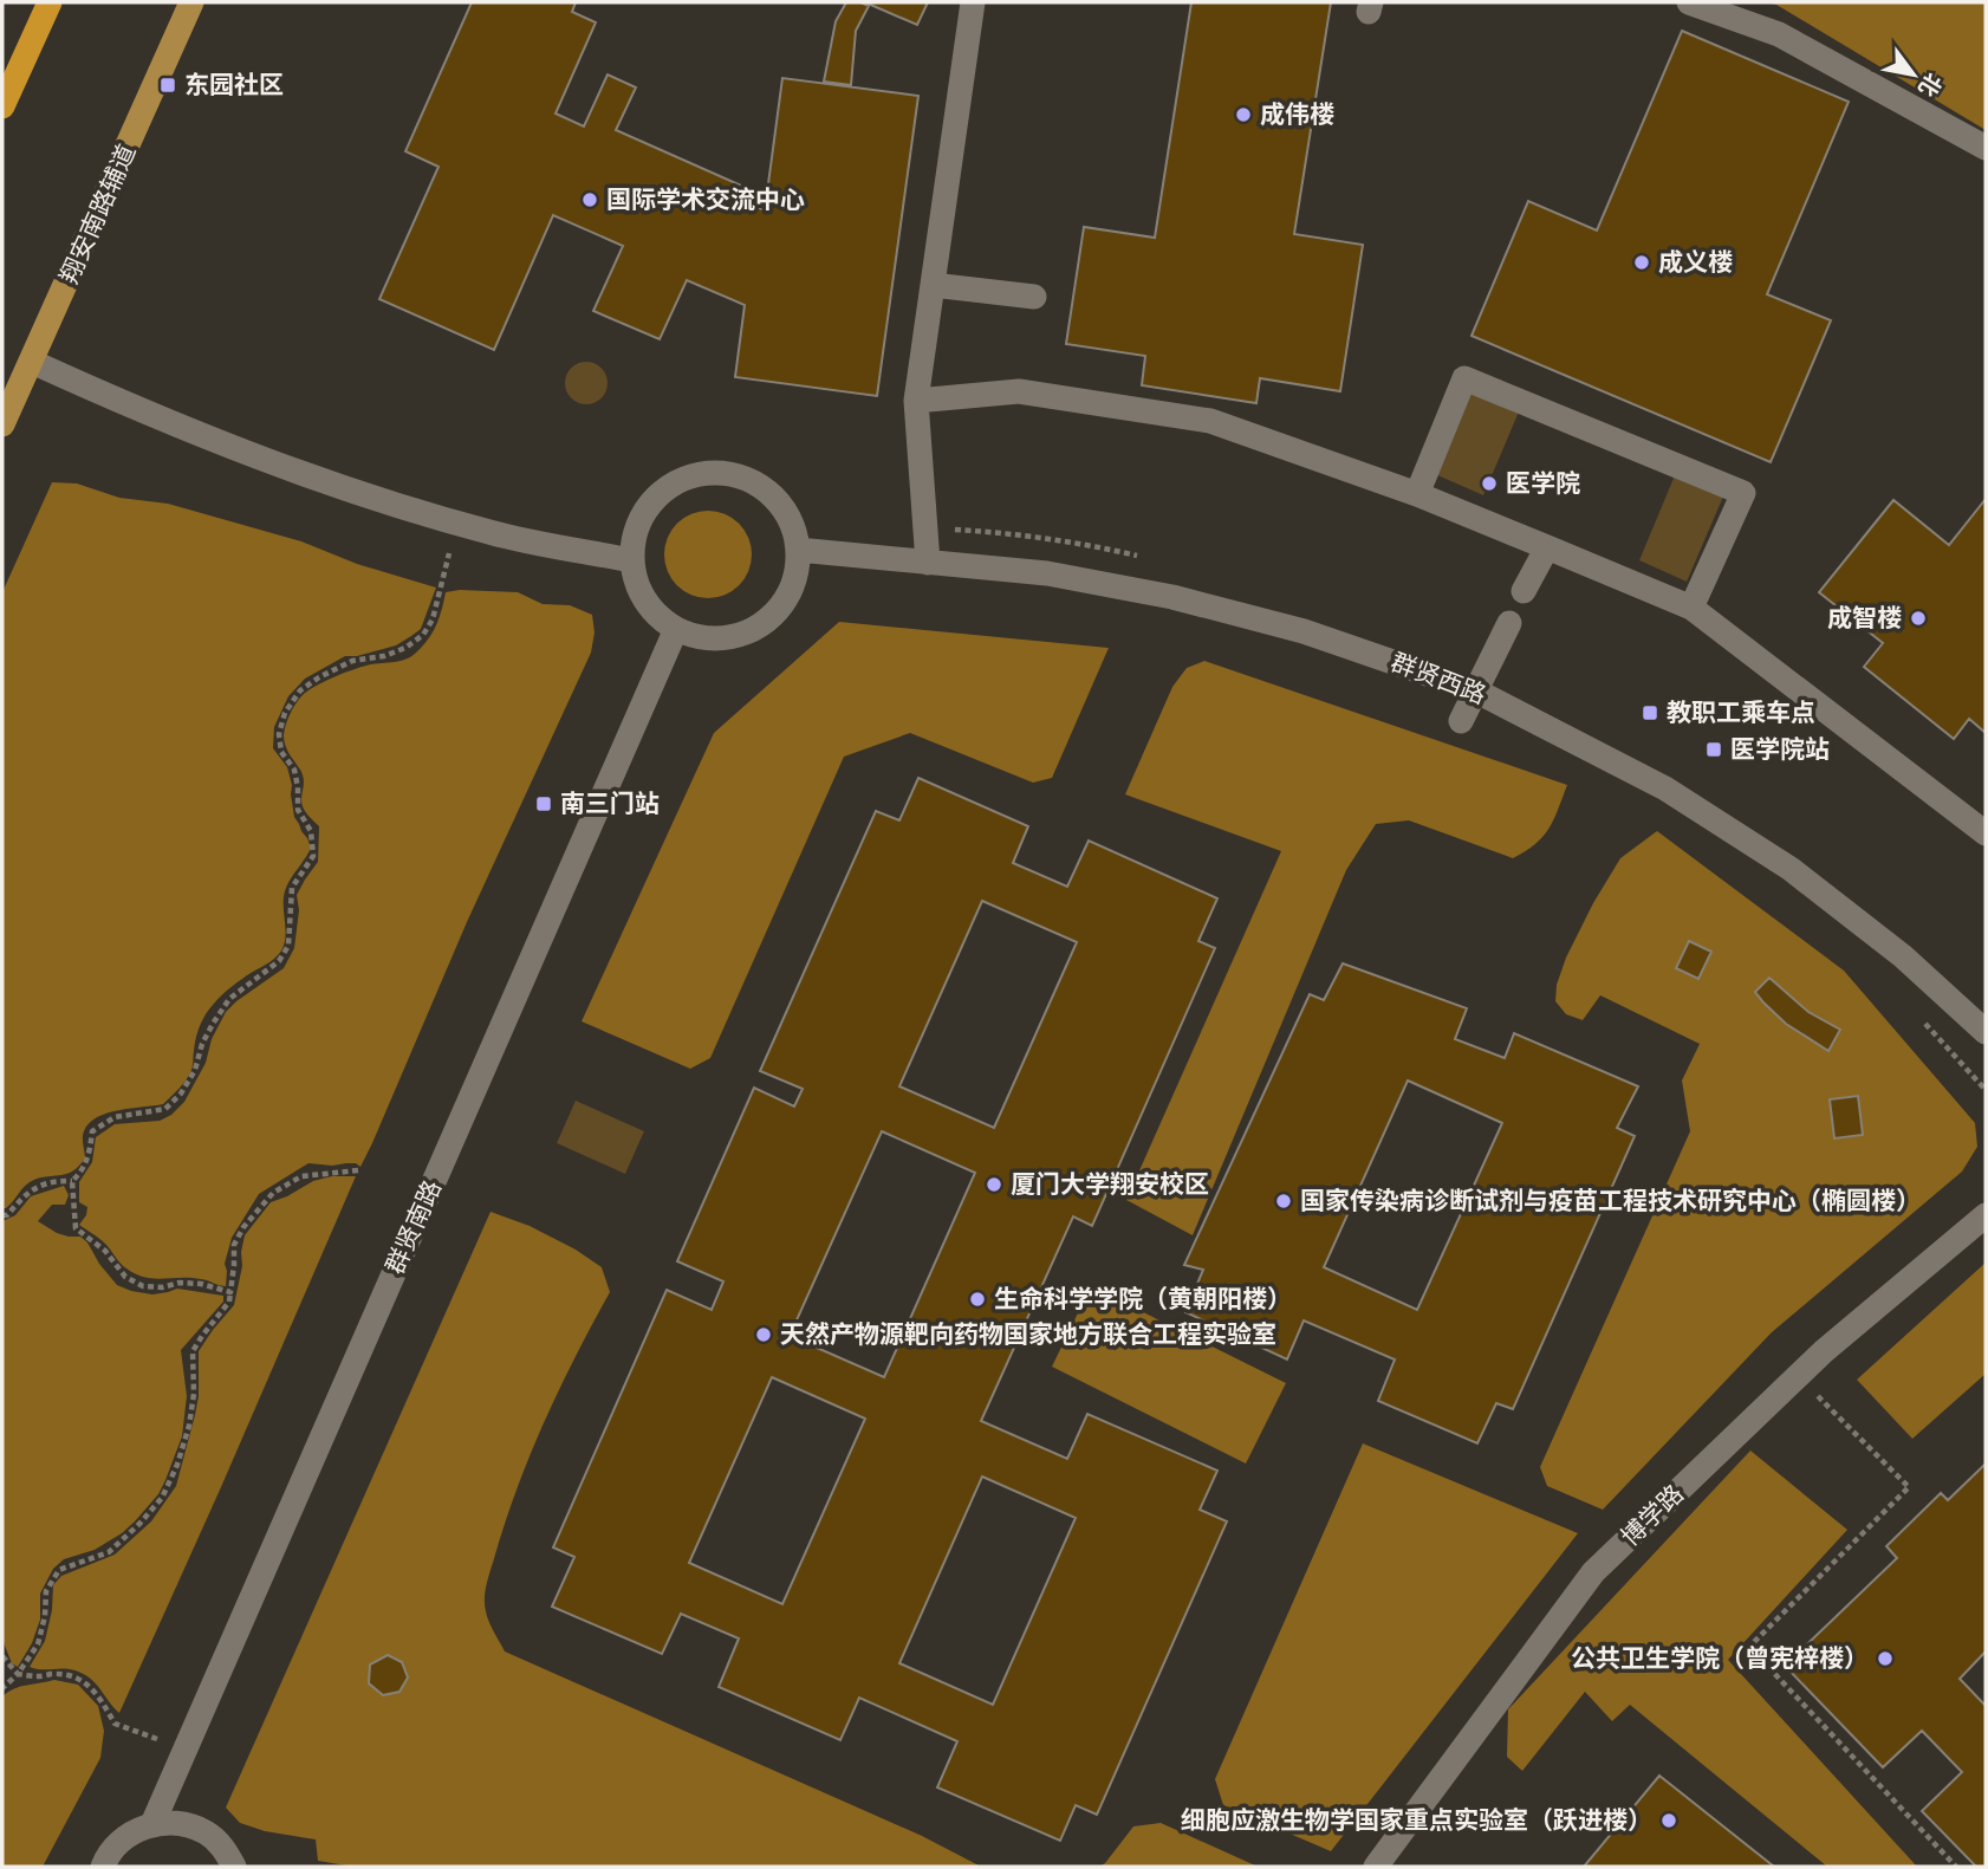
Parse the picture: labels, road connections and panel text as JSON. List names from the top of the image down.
{
  "streets": {
    "main road": ["翔安南路辅道"],
    "street": ["群贤西路", "群贤南路", "博学路"]
  },
  "crossings": [
    ["群贤西路", "群贤南路"]
  ],
  "places": {
    "transit": [
      "东园社区",
      "教职工乘车点",
      "医学院站",
      "南三门站"
    ],
    "other": [
      "成伟楼",
      "国际学术交流中心",
      "成义楼",
      "医学院",
      "成智楼",
      "厦门大学翔安校区",
      "国家传染病诊断试剂与疫苗工程技术研究中心（椭圆楼）",
      "生命科学学院（黄朝阳楼）",
      "天然产物源靶向药物国家地方联合工程实验室",
      "公共卫生学院（曾宪梓楼）",
      "细胞应激生物学国家重点实验室（跃进楼）"
    ]
  },
  "north": "bottom right"
}
